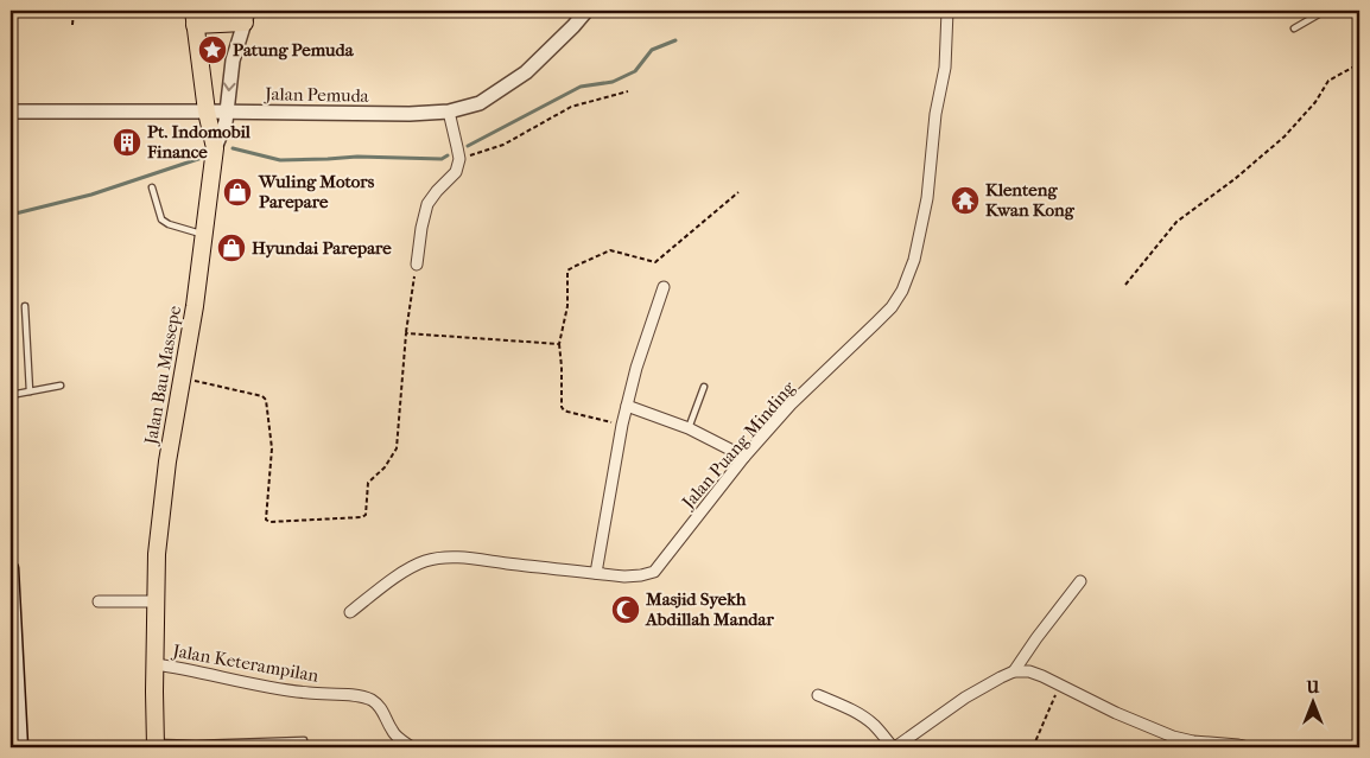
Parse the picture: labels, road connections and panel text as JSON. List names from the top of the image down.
{
  "streets": {
    "highway": ["Jalan Bau Massepe"],
    "street": ["Jalan Pemuda", "Jalan Puang Minding", "Jalan Keterampilan"]
  },
  "crossings": [
    ["Jalan Pemuda", "Jalan Bau Massepe"],
    ["Jalan Bau Massepe", "Jalan Keterampilan"]
  ],
  "places": {
    "place": ["Patung Pemuda"],
    "building": ["Pt. Indomobil Finance"],
    "shop": ["Wuling Motors Parepare", "Hyundai Parepare"],
    "temple": ["Klenteng Kwan Kong"],
    "mosque": ["Masjid Syekh Abdillah Mandar"]
  },
  "north": "top"
}
